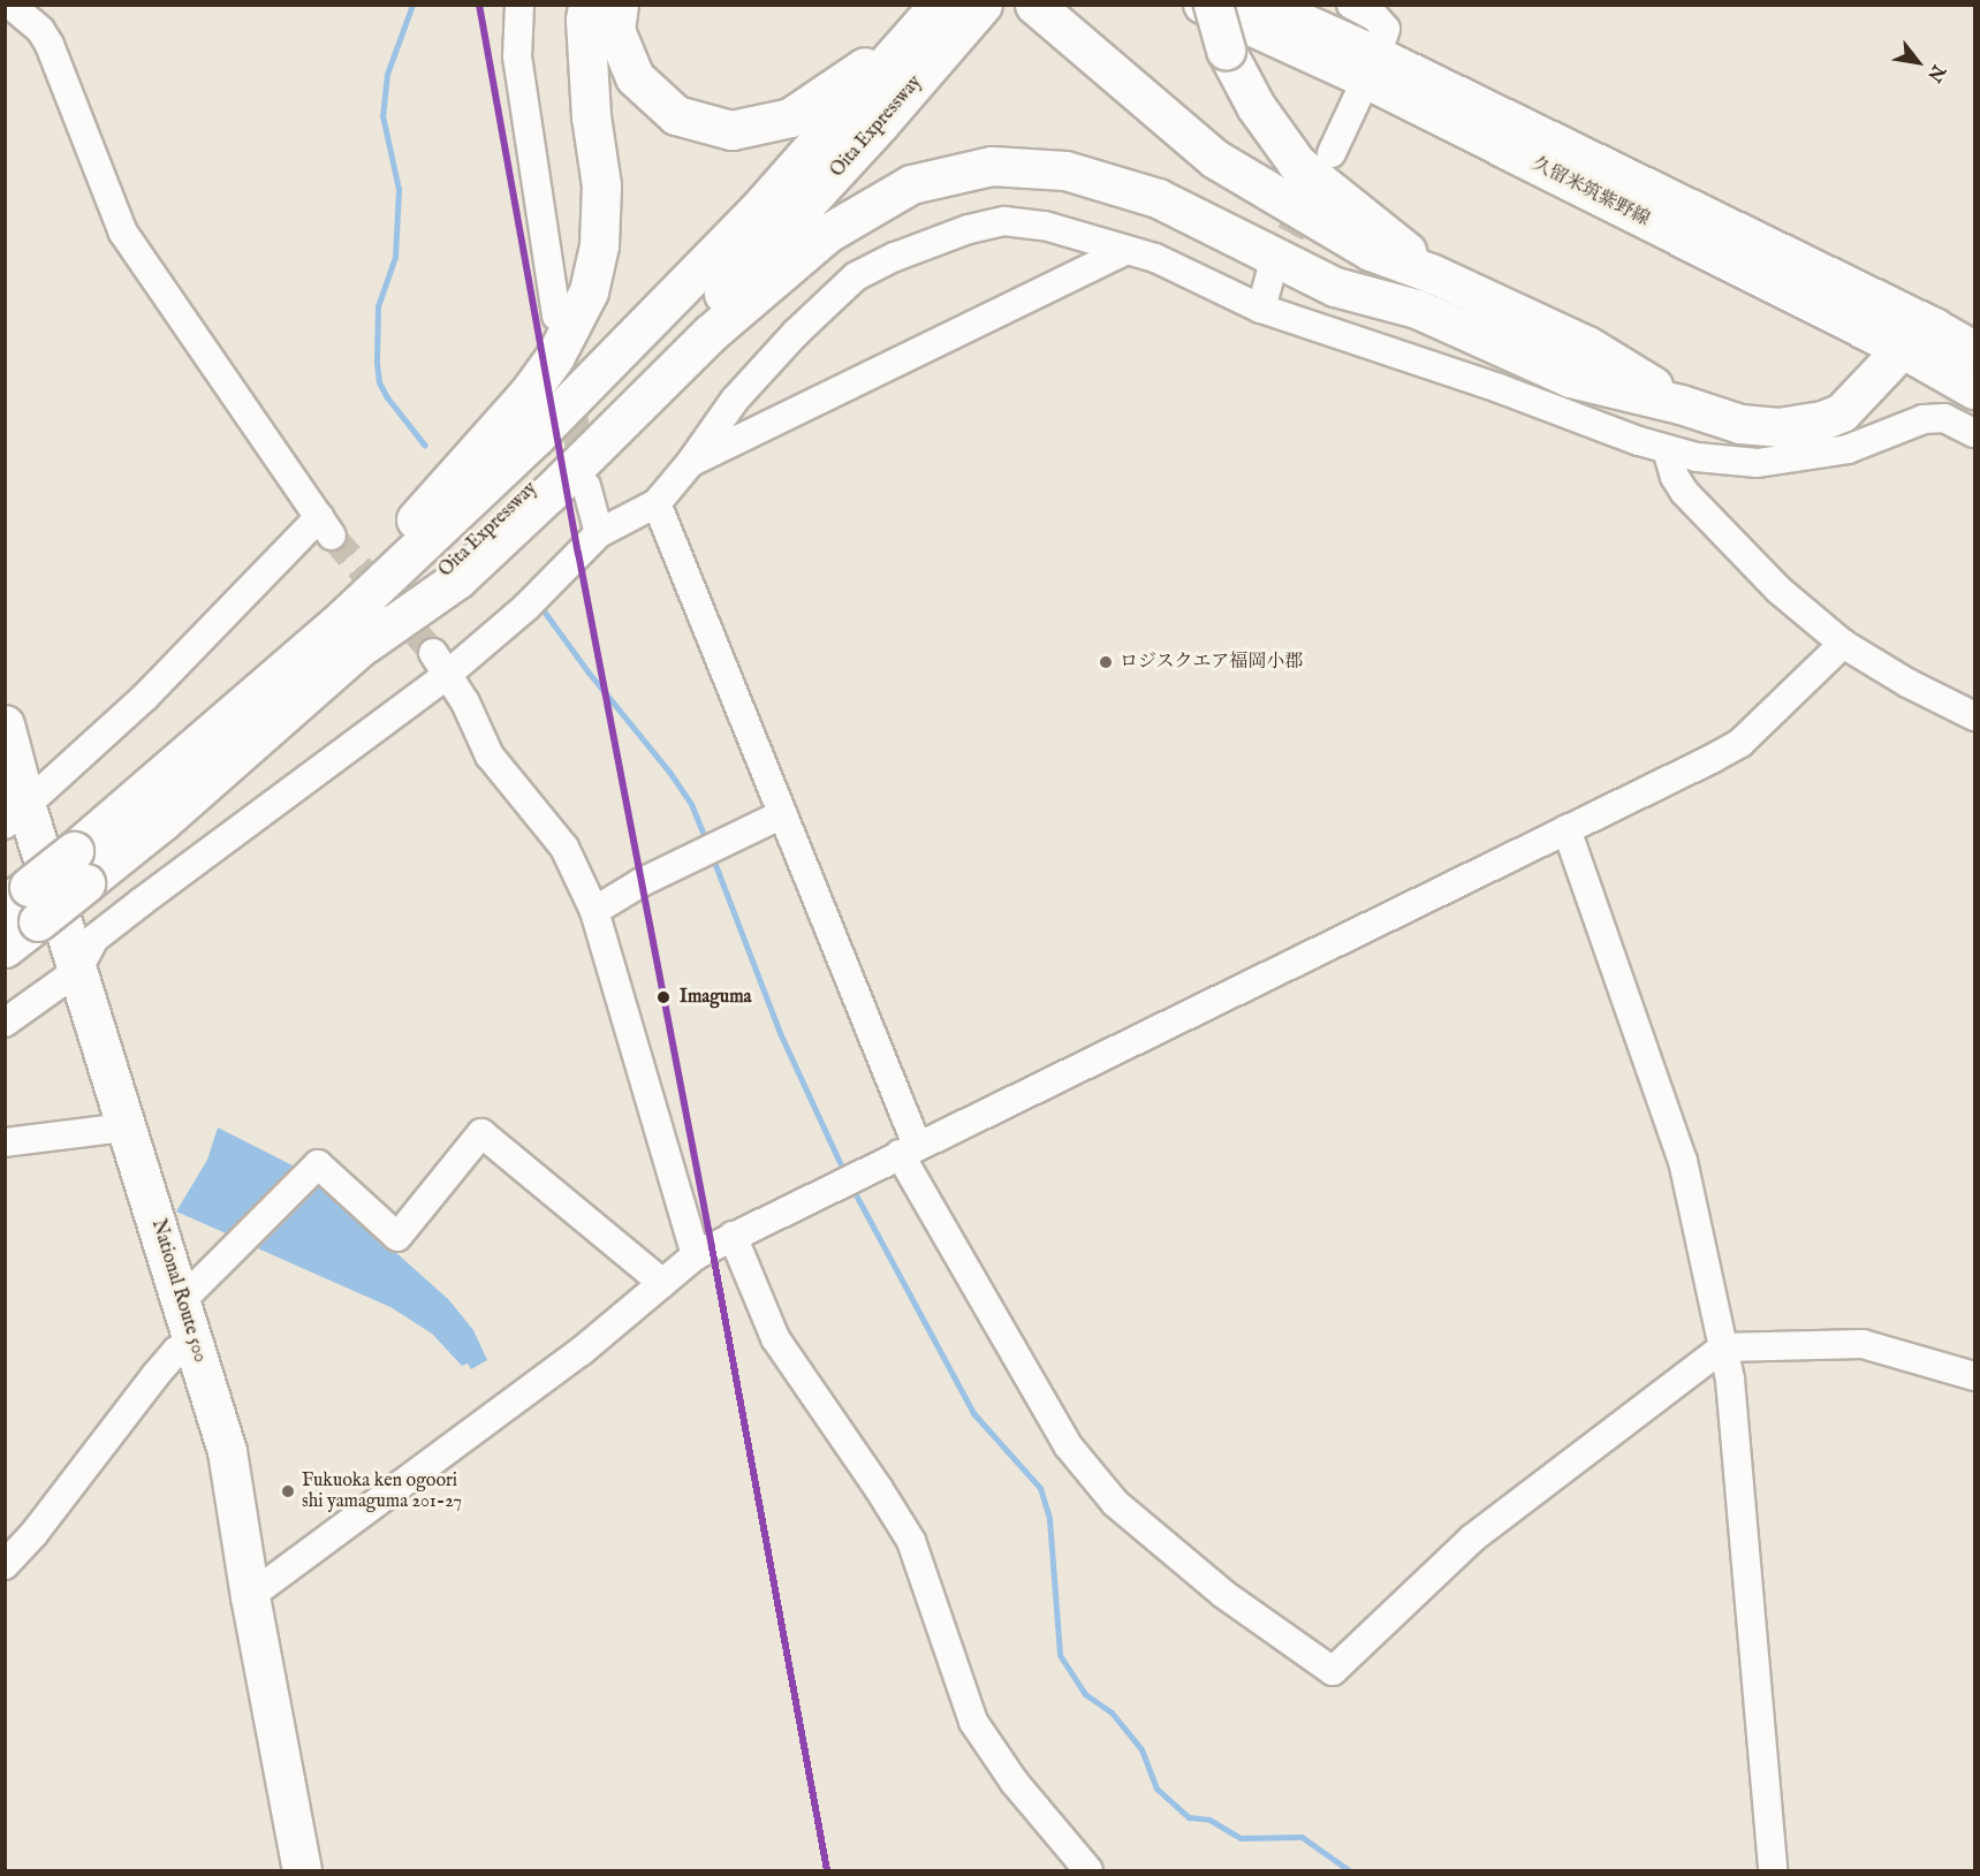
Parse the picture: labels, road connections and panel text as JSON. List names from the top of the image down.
{
  "streets": {
    "highway": ["Oita Expressway", "National Route 500"],
    "main road": ["久留米筑紫野線"]
  },
  "places": ["ロジスクエア福岡小郡", "Imaguma", "Fukuoka ken ogoori shi yamaguma 201-27"],
  "north": "bottom right"
}
